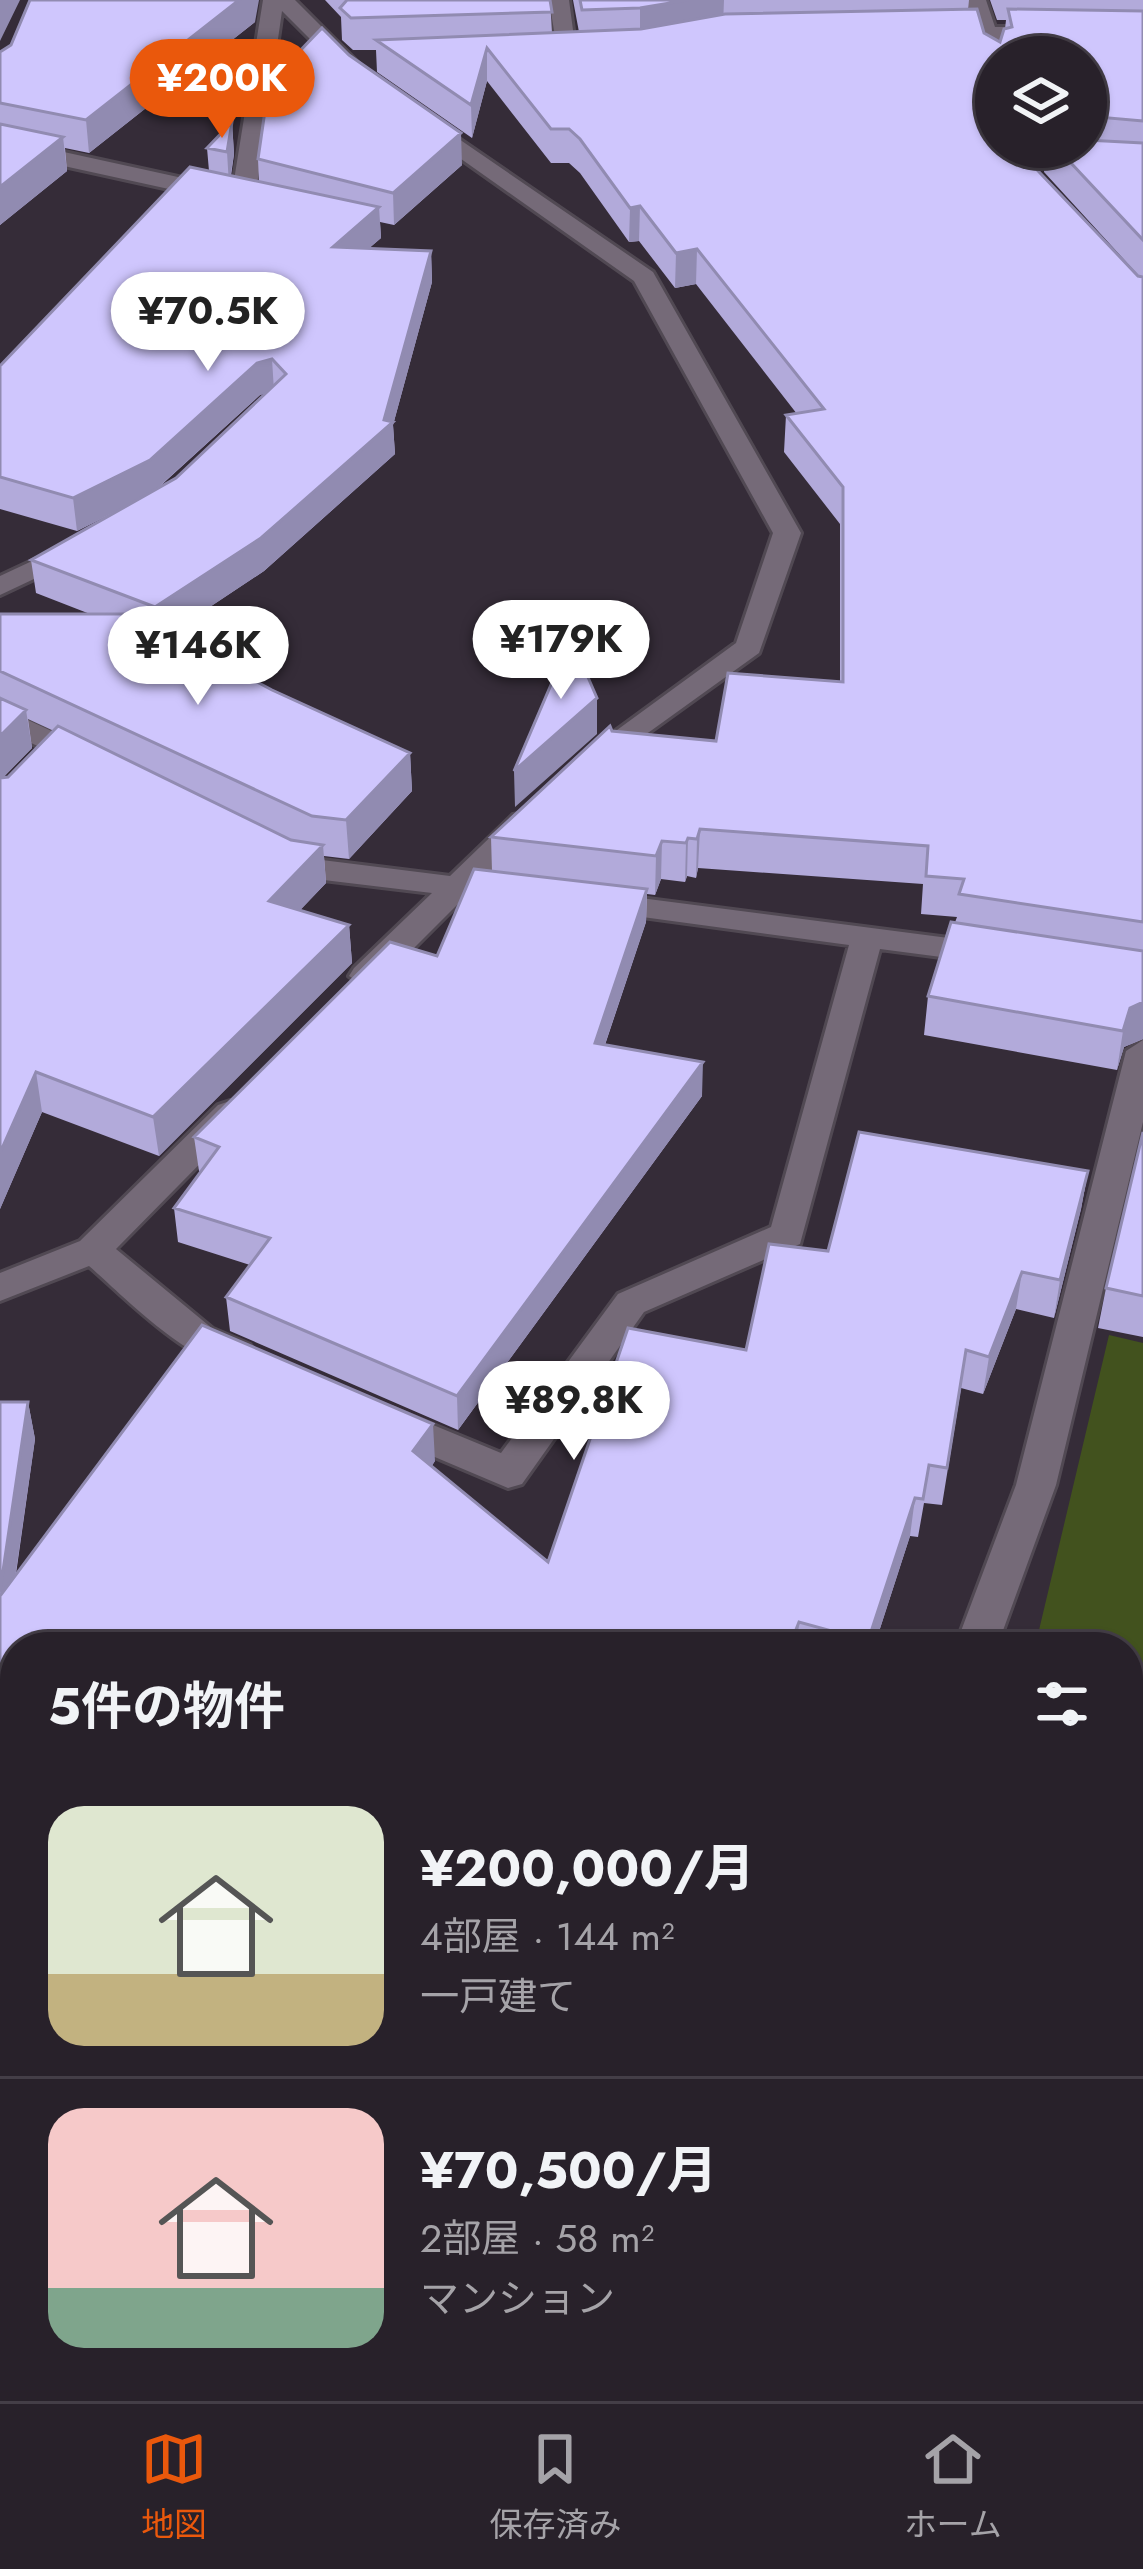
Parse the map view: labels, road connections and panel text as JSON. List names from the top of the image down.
{
  "page": {
    "price": [
      "¥200K",
      "¥70.5K",
      "¥179K",
      "¥146K",
      "¥89.8K"
    ],
    "heading": "5件の物件",
    "list": [
      {
        "name": "¥200,000/月",
        "note": "4部屋 · 144 m² · 一戸建て"
      },
      {
        "name": "¥70,500/月",
        "note": "2部屋 · 58 m² · マンション"
      }
    ],
    "tabs": ["地図", "保存済み", "ホーム"]
  }
}
